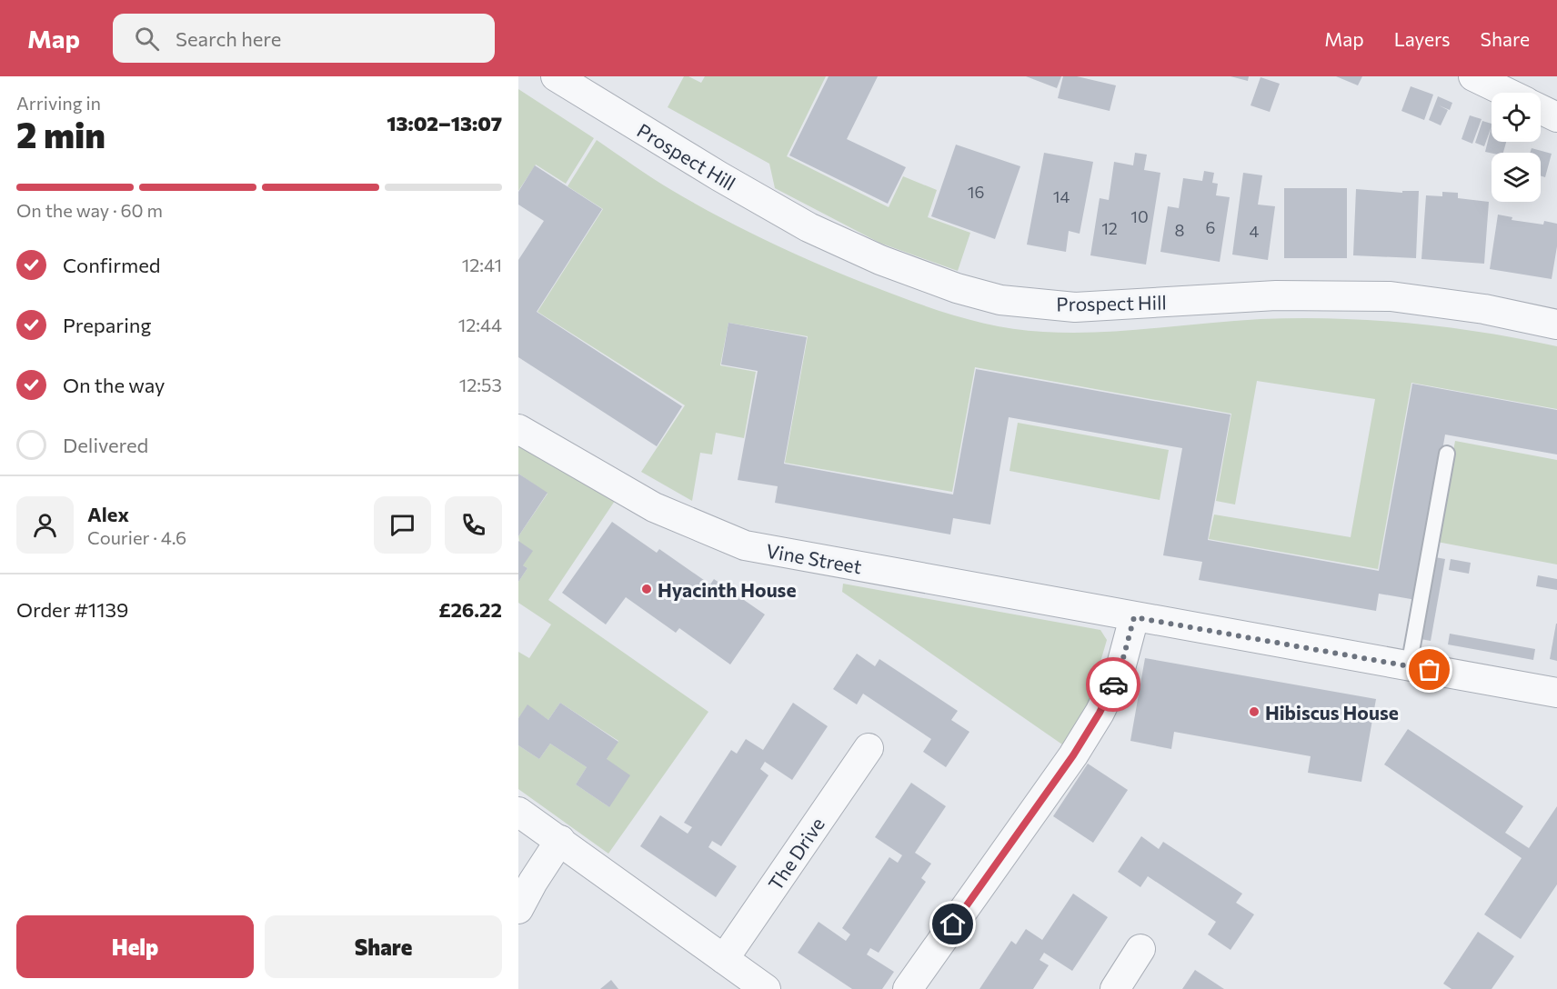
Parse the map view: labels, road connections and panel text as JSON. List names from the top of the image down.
{
  "streets": {
    "street": ["Prospect Hill", "Vine Street", "The Drive"]
  },
  "places": ["Hyacinth House", "Hibiscus House"],
  "house_numbers": [
    "16",
    "14",
    "10",
    "6",
    "12",
    "8",
    "4"
  ],
  "page": {
    "header": "Map",
    "search": "Search here",
    "nav": ["Map", "Layers", "Share"],
    "heading": ["2 min", "Arriving in", "13:02–13:07"],
    "panel": [
      "Alex",
      "Courier · 4.6",
      "Order #1139",
      "£26.22"
    ],
    "bar": "On the way · 60 m",
    "list": [
      ["Confirmed", "12:41"],
      ["Preparing", "12:44"],
      ["On the way", "12:53"],
      "Delivered"
    ],
    "buttons": ["Help", "Share"]
  }
}
